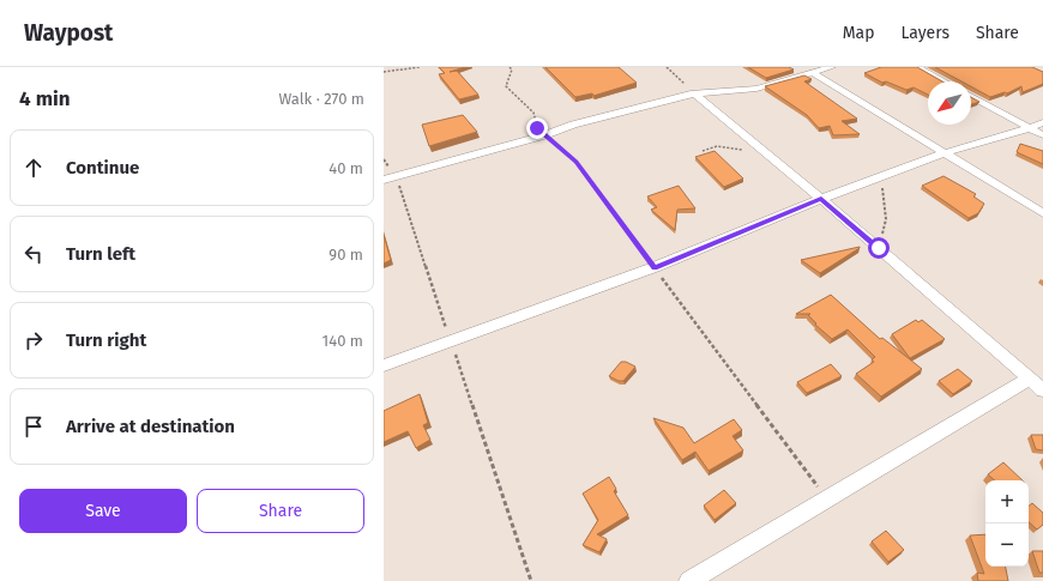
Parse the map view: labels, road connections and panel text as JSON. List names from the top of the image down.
{
  "north": "bottom left",
  "page": {
    "header": "Waypost",
    "nav": ["Map", "Layers", "Share"],
    "heading": ["4 min", "Walk · 270 m"],
    "list": [
      ["Continue", "40 m"],
      ["Turn left", "90 m"],
      ["Turn right", "140 m"],
      "Arrive at destination"
    ],
    "buttons": ["Save", "Share"],
    "map_buttons": ["+", "−"]
  }
}
